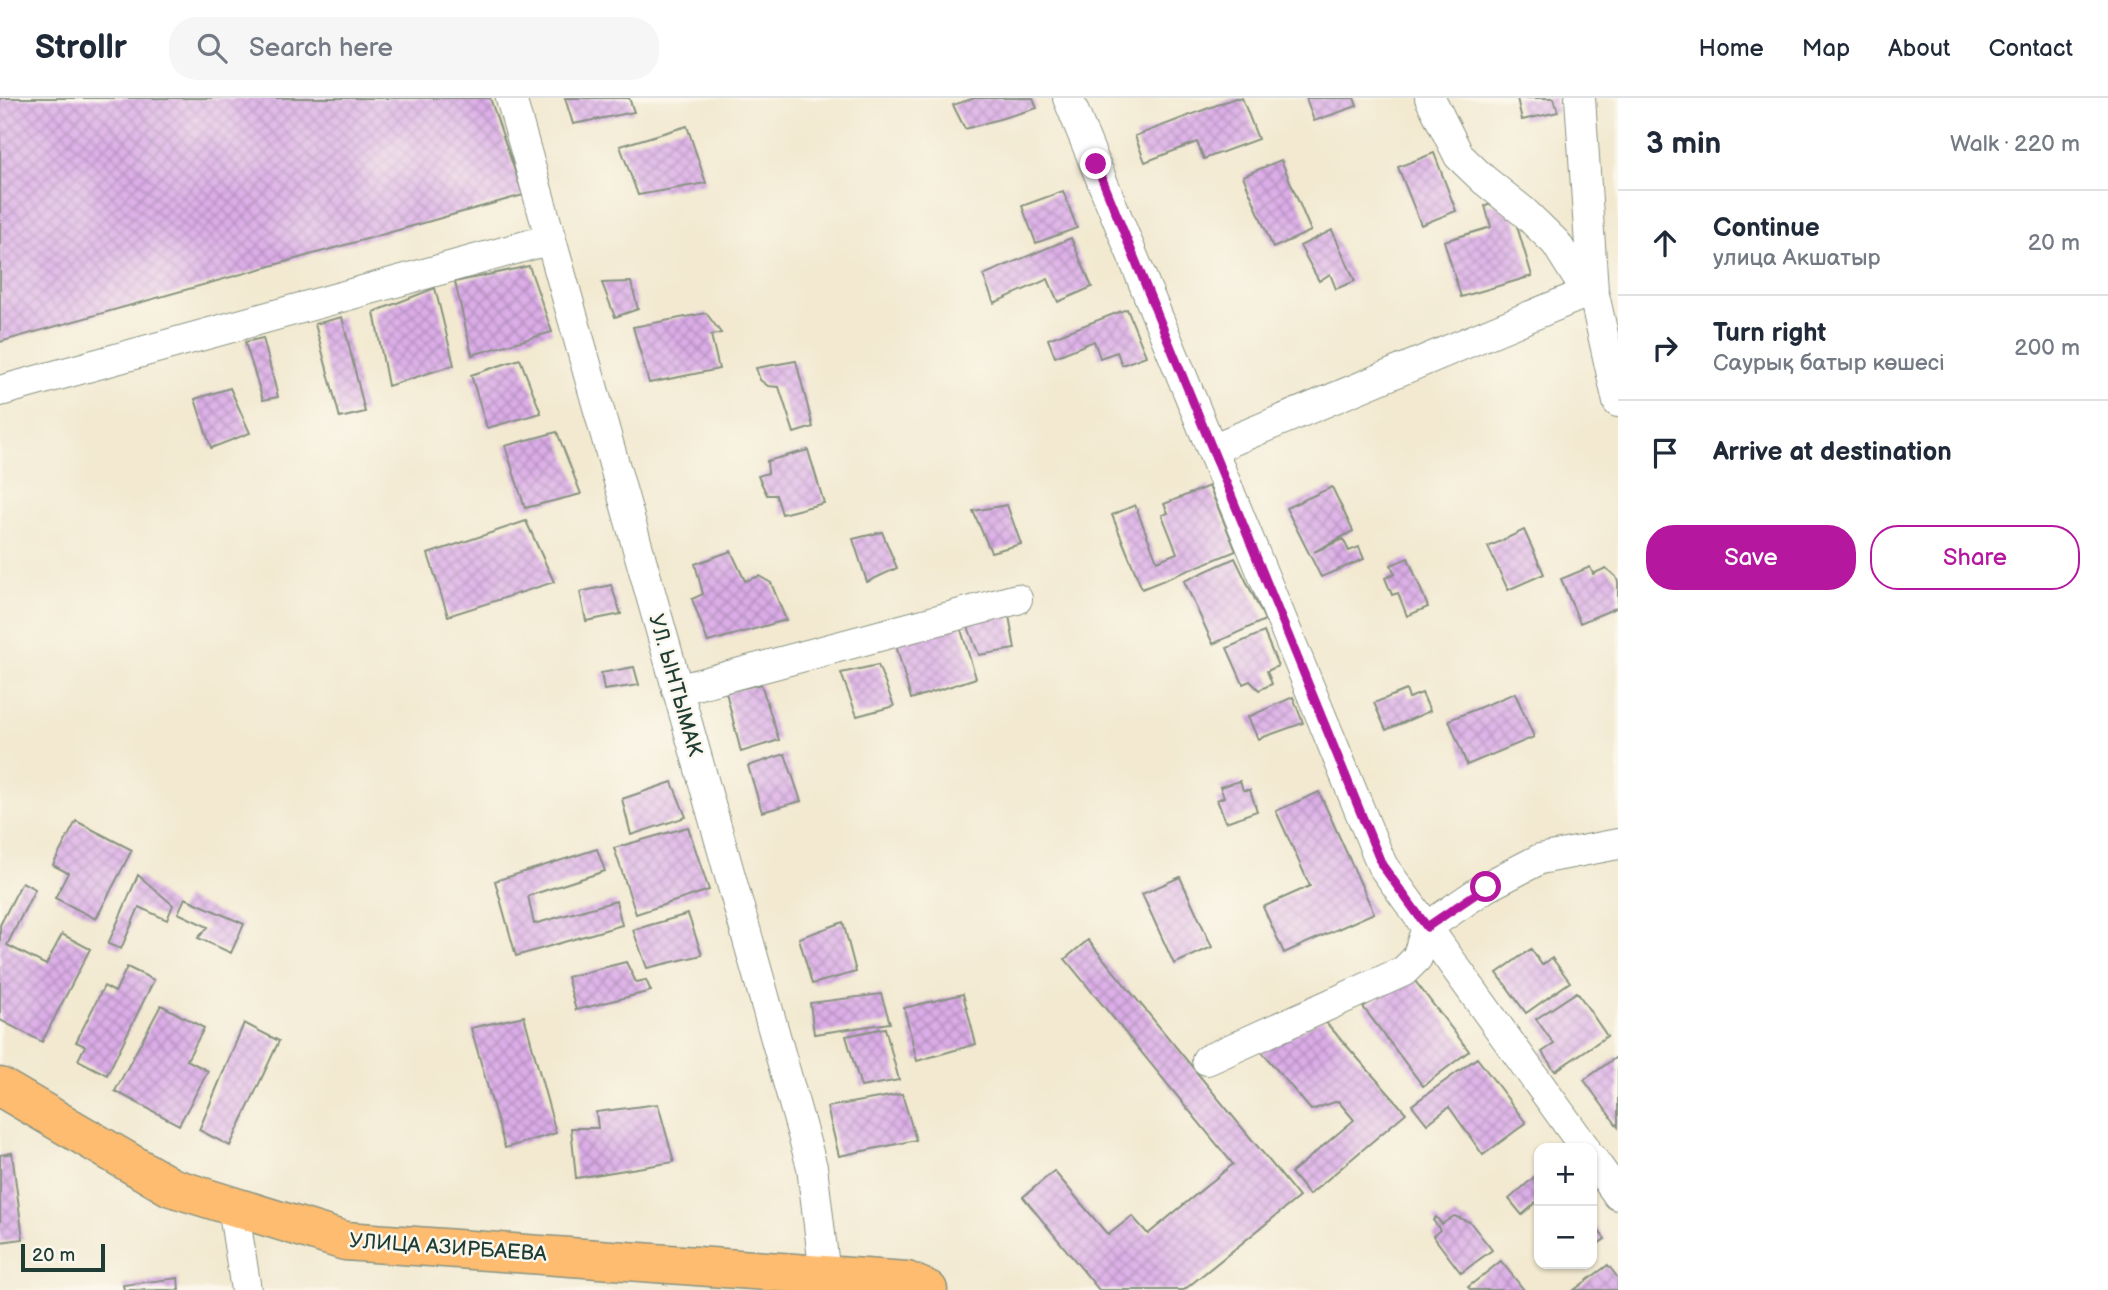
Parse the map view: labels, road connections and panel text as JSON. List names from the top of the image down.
{
  "streets": {
    "main road": ["УЛИЦА АЗИРБАЕВА"],
    "street": ["УЛ. ЫНТЫМАК"]
  },
  "crossings": [
    ["УЛ. ЫНТЫМАК", "УЛИЦА АЗИРБАЕВА"]
  ],
  "scale_bar": "20 m",
  "page": {
    "header": "Strollr",
    "search": "Search here",
    "nav": [
      "Home",
      "Map",
      "About",
      "Contact"
    ],
    "heading": ["3 min", "Walk · 220 m"],
    "list": [
      ["Continue", "улица Акшатыр", "20 m"],
      ["Turn right", "Саурық батыр көшесі", "200 m"],
      "Arrive at destination"
    ],
    "buttons": ["Save", "Share"],
    "map_buttons": ["+", "−"],
    "scale": "20 m"
  }
}
